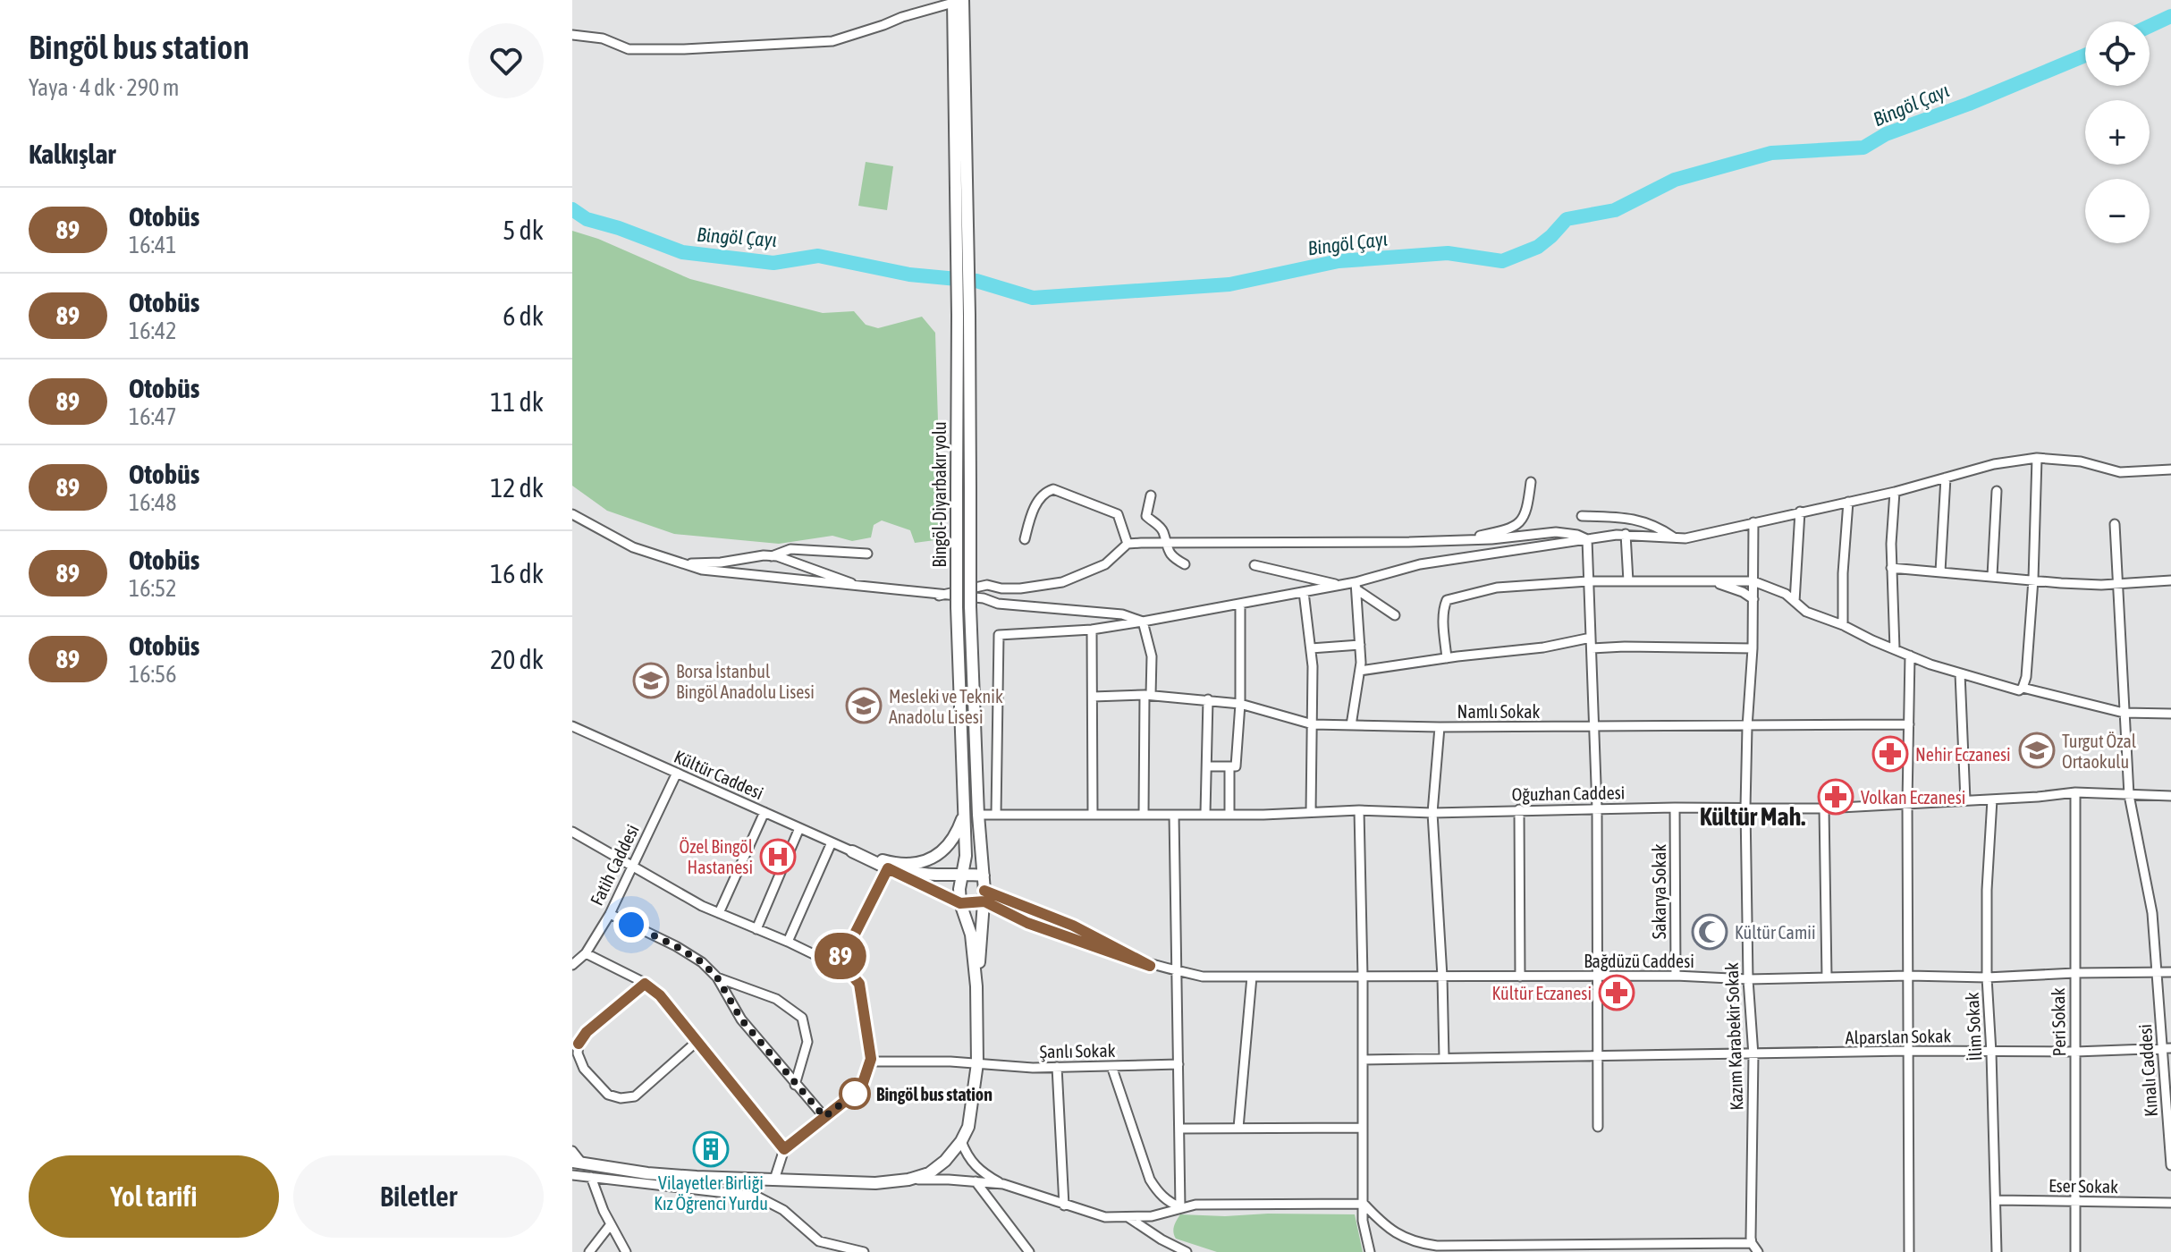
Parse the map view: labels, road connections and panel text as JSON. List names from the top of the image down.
{
  "streets": {
    "main road": ["Bingöl-Diyarbakır yolu"],
    "street": [
      "Namlı Sokak",
      "Kültür Caddesi",
      "Oğuzhan Caddesi",
      "Fatih Caddesi",
      "Sakarya Sokak",
      "Bağdüzü Caddesi",
      "Peri Sokak",
      "İlim Sokak",
      "Kazım Karabekir Sokak",
      "Alparslan Sokak",
      "Şanlı Sokak",
      "Kınalı Caddesi",
      "Eser Sokak"
    ]
  },
  "crossings": [
    ["Bingöl-Diyarbakır yolu", "Oğuzhan Caddesi"],
    ["Bingöl-Diyarbakır yolu", "Şanlı Sokak"],
    ["Namlı Sokak", "Kazım Karabekir Sokak"],
    ["Kültür Caddesi", "Fatih Caddesi"],
    ["Oğuzhan Caddesi", "Sakarya Sokak"],
    ["Oğuzhan Caddesi", "Peri Sokak"],
    ["Oğuzhan Caddesi", "İlim Sokak"],
    ["Oğuzhan Caddesi", "Kazım Karabekir Sokak"],
    ["Oğuzhan Caddesi", "Kınalı Caddesi"],
    ["Sakarya Sokak", "Bağdüzü Caddesi"],
    ["Bağdüzü Caddesi", "Peri Sokak"],
    ["Bağdüzü Caddesi", "İlim Sokak"],
    ["Bağdüzü Caddesi", "Kazım Karabekir Sokak"],
    ["Bağdüzü Caddesi", "Kınalı Caddesi"],
    ["Peri Sokak", "Alparslan Sokak"],
    ["Peri Sokak", "Eser Sokak"],
    ["İlim Sokak", "Alparslan Sokak"],
    ["İlim Sokak", "Eser Sokak"],
    ["Kazım Karabekir Sokak", "Alparslan Sokak"],
    ["Alparslan Sokak", "Kınalı Caddesi"]
  ],
  "districts": ["Kültür Mah."],
  "water": ["Bingöl Çayı"],
  "places": {
    "school or university": ["Borsa İstanbul Bingöl Anadolu Lisesi", "Mesleki ve Teknik Anadolu Lisesi", "Turgut Özal Ortaokulu"],
    "pharmacy": ["Nehir Eczanesi", "Volkan Eczanesi", "Kültür Eczanesi"],
    "hospital": ["Özel Bingöl Hastanesi"],
    "mosque": ["Kültür Camii"],
    "other": ["Bingöl bus station"],
    "building": ["Vilayetler Birliği Kız Öğrenci Yurdu"]
  },
  "lines": ["bus line 89"],
  "page": {
    "heading": [
      ["Bingöl bus station", "Yaya · 4 dk · 290 m"],
      "Kalkışlar"
    ],
    "on_map": "89",
    "map_buttons": ["+", "−"],
    "list": [
      {
        "mark": "89",
        "name": "Otobüs",
        "note": "16:41",
        "value": "5 dk"
      },
      {
        "mark": "89",
        "name": "Otobüs",
        "note": "16:42",
        "value": "6 dk"
      },
      {
        "mark": "89",
        "name": "Otobüs",
        "note": "16:47",
        "value": "11 dk"
      },
      {
        "mark": "89",
        "name": "Otobüs",
        "note": "16:48",
        "value": "12 dk"
      },
      {
        "mark": "89",
        "name": "Otobüs",
        "note": "16:52",
        "value": "16 dk"
      },
      {
        "mark": "89",
        "name": "Otobüs",
        "note": "16:56",
        "value": "20 dk"
      }
    ],
    "buttons": ["Yol tarifi", "Biletler"]
  }
}
